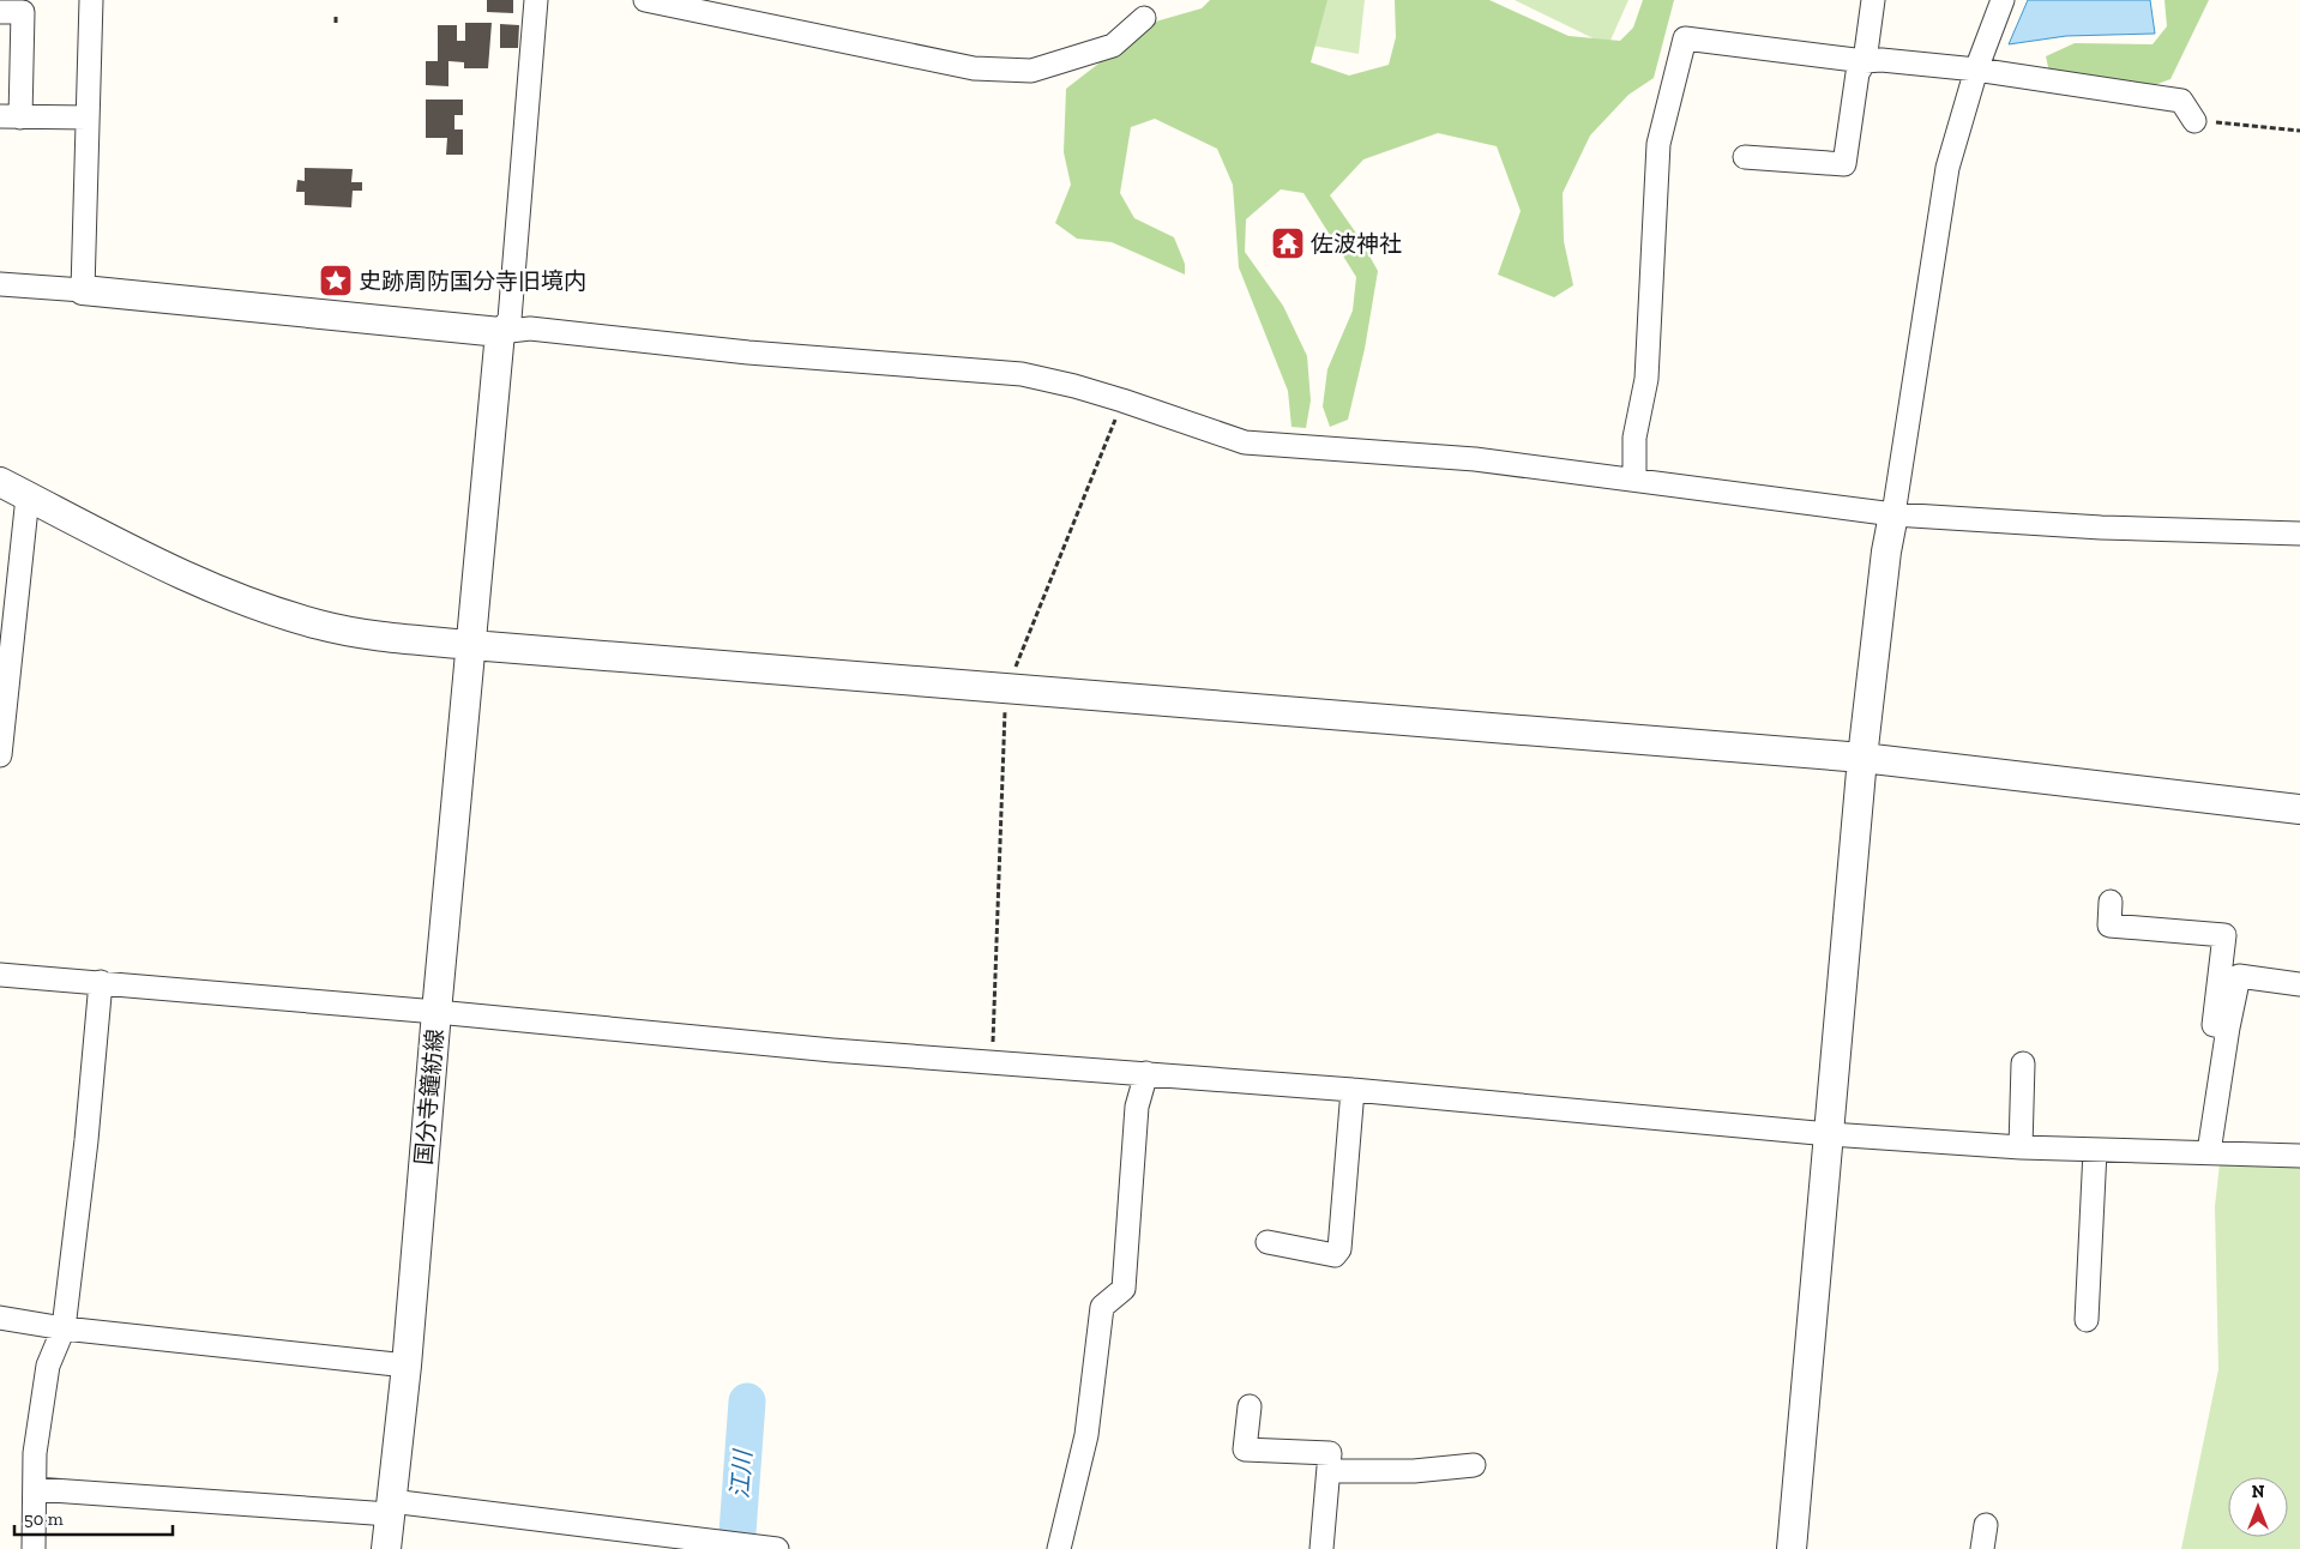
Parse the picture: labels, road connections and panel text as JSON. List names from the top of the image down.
{
  "streets": {
    "street": ["国分寺鐘紡線"]
  },
  "water": ["江川"],
  "places": {
    "temple": ["佐波神社"],
    "place": ["史跡周防国分寺旧境内"]
  },
  "scale_bar": "50 m",
  "north": "top"
}
